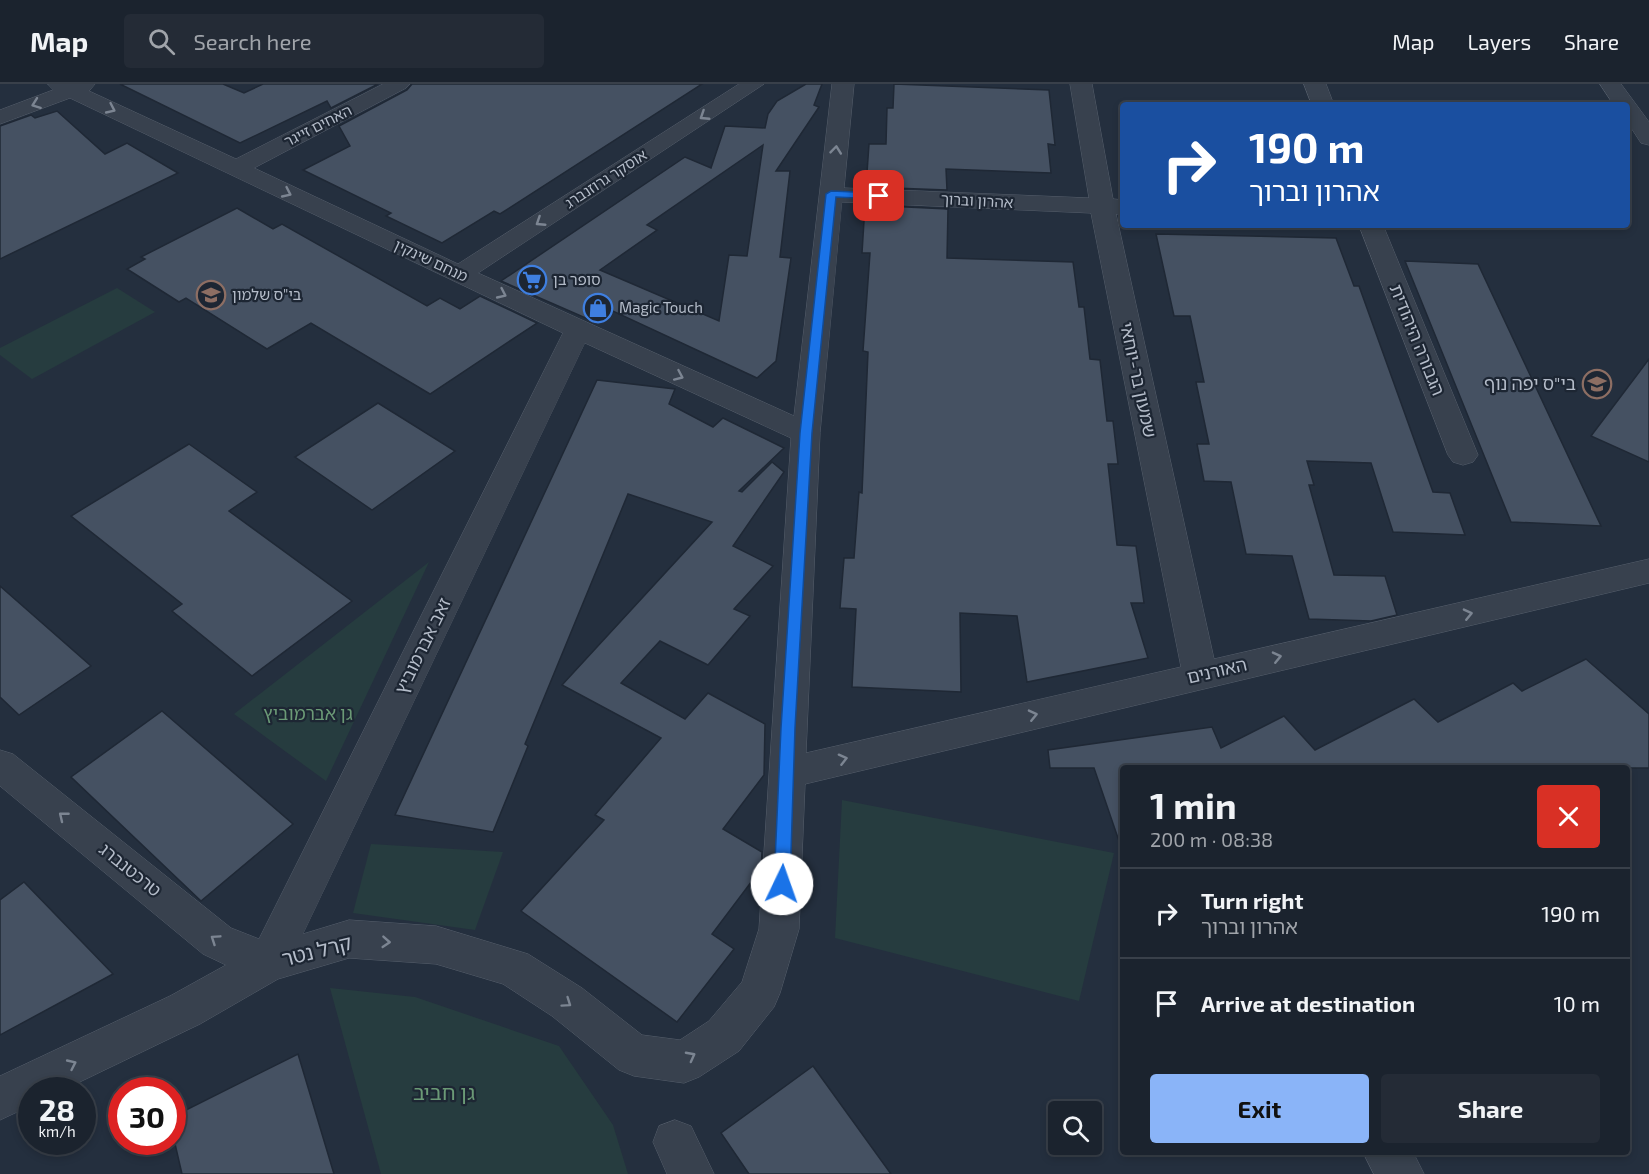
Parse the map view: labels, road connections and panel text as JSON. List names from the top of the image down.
{
  "streets": {
    "street": [
      "האחים זייגר",
      "אוסקר גרוזנברג",
      "אהרון וברוך",
      "מנחם שינקין",
      "הגבורה היהודית",
      "שמעון בר-יוחאי",
      "זאב אברמוביץ",
      "האורנים",
      "טרכטנברג",
      "קרל נטר"
    ]
  },
  "crossings": [
    ["האחים זייגר", "מנחם שינקין"],
    ["אוסקר גרוזנברג", "מנחם שינקין"],
    ["אהרון וברוך", "שמעון בר-יוחאי"],
    ["מנחם שינקין", "זאב אברמוביץ"],
    ["שמעון בר-יוחאי", "האורנים"],
    ["זאב אברמוביץ", "טרכטנברג"],
    ["זאב אברמוביץ", "קרל נטר"],
    ["האורנים", "קרל נטר"],
    ["טרכטנברג", "קרל נטר"]
  ],
  "one_way": [
    "אוסקר גרוזנברג",
    "מנחם שינקין",
    "האורנים",
    "טרכטנברג"
  ],
  "parks": ["גן אברמוביץ", "גן חביב"],
  "places": {
    "supermarket": ["סופר בן"],
    "school or university": ["בי\"ס שלמון", "בי\"ס יפה נוף"],
    "shop": ["Magic Touch"]
  },
  "page": {
    "header": "Map",
    "search": "Search here",
    "nav": ["Map", "Layers", "Share"],
    "turn": ["190 m", "אהרון וברוך"],
    "heading": ["1 min", "200 m · 08:38"],
    "list": [
      {
        "name": "Turn right",
        "note": "אהרון וברוך",
        "value": "190 m"
      },
      {
        "name": "Arrive at destination",
        "value": "10 m"
      }
    ],
    "buttons": ["Exit", "Share"],
    "speed": "28 km/h",
    "limit": "30"
  }
}
